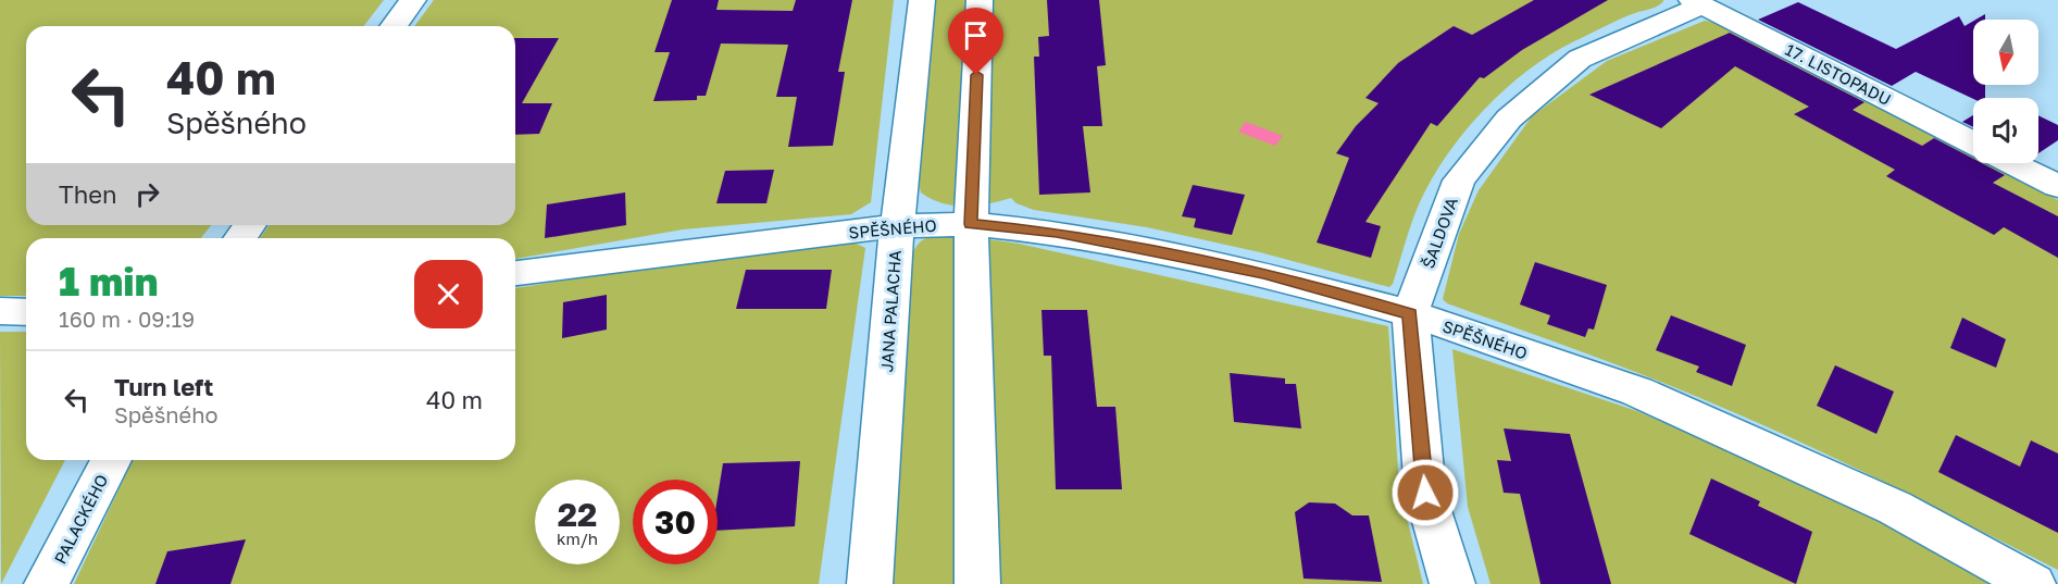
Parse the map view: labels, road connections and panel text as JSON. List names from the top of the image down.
{
  "streets": {
    "street": [
      "17. LISTOPADU",
      "SPĚŠNÉHO",
      "ŠALDOVA",
      "JANA PALACHA",
      "PALACKÉHO"
    ]
  },
  "crossings": [
    ["17. LISTOPADU", "ŠALDOVA"],
    ["SPĚŠNÉHO", "ŠALDOVA"],
    ["SPĚŠNÉHO", "JANA PALACHA"]
  ],
  "north": "bottom",
  "page": {
    "turn": ["40 m", "Spěšného"],
    "then": "Then",
    "heading": ["1 min", "160 m · 09:19"],
    "list": [
      {
        "name": "Turn left",
        "note": "Spěšného",
        "value": "40 m"
      }
    ],
    "speed": "22 km/h",
    "limit": "30"
  }
}
